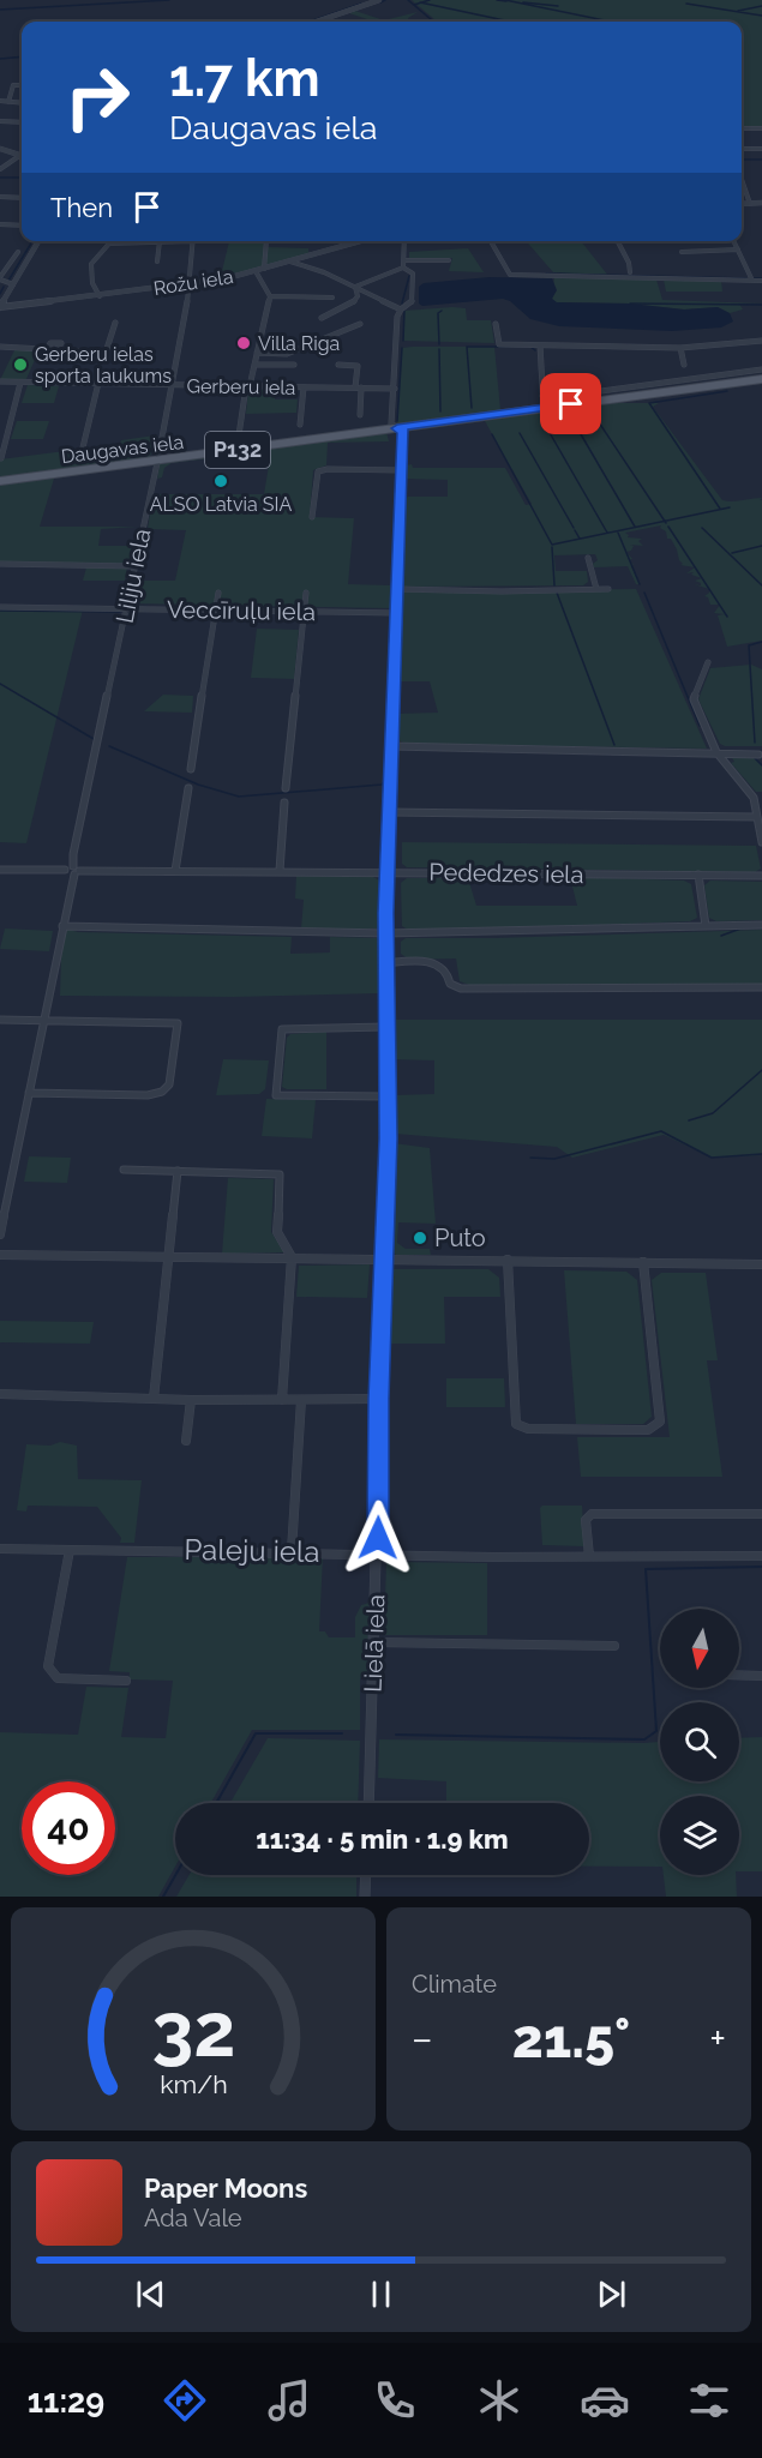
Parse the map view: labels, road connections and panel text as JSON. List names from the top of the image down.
{
  "streets": {
    "main road": ["Daugavas iela", "P132"],
    "street": [
      "Rožu iela",
      "Gerberu iela",
      "Liliju iela",
      "Veccīruļu iela",
      "Pededzes iela",
      "Paleju iela",
      "Lielā iela"
    ]
  },
  "crossings": [
    ["Rožu iela", "Liliju iela"],
    ["Gerberu iela", "Liliju iela"],
    ["Gerberu iela", "Lielā iela"],
    ["Daugavas iela", "Liliju iela"],
    ["Daugavas iela", "Lielā iela"],
    ["Liliju iela", "Veccīruļu iela"],
    ["Liliju iela", "Pededzes iela"],
    ["Veccīruļu iela", "Lielā iela"],
    ["Pededzes iela", "Lielā iela"],
    ["Paleju iela", "Lielā iela"]
  ],
  "places": [
    "Villa Riga",
    "Gerberu ielas sporta laukums",
    "ALSO Latvia SIA",
    "Puto"
  ],
  "north": "bottom",
  "page": {
    "turn": ["1.7 km", "Daugavas iela"],
    "then": "Then",
    "limit": "40",
    "trip": "11:34 · 5 min · 1.9 km",
    "tile": "Climate",
    "heat": ["−", "21.5°", "+"],
    "song": ["Paper Moons", "Ada Vale"],
    "tabs": "11:29",
    "gauge": ["32", "km/h"]
  }
}
